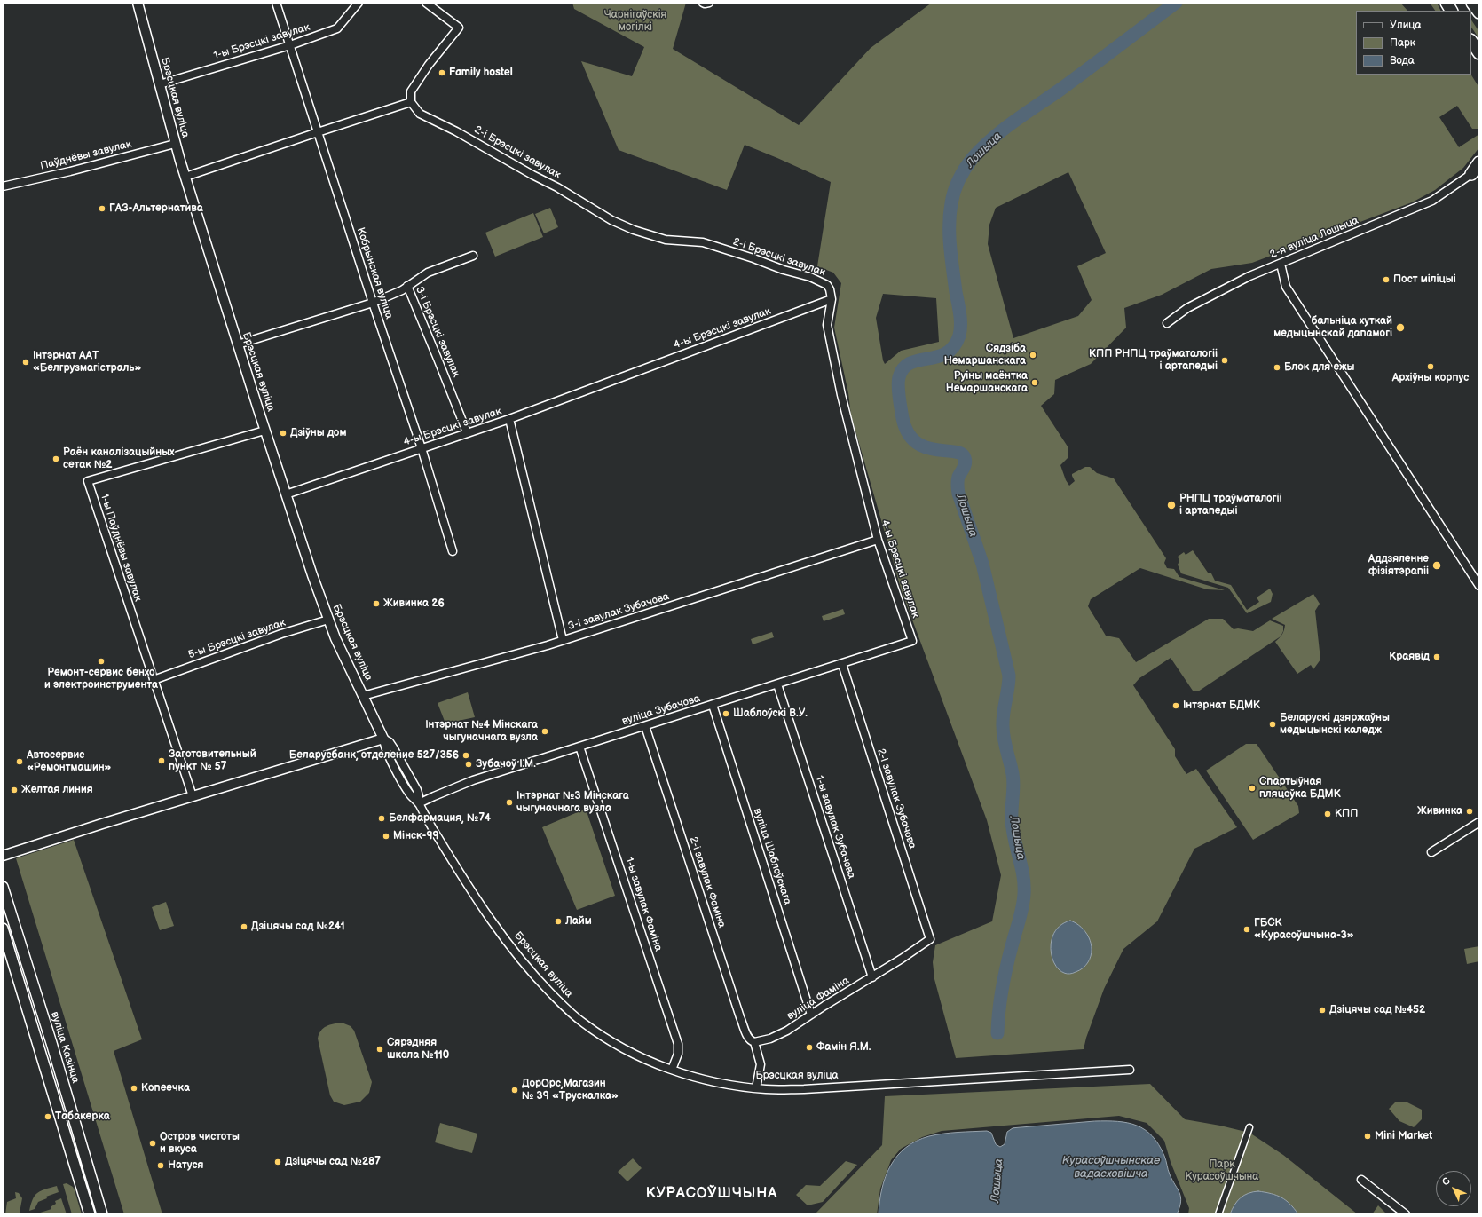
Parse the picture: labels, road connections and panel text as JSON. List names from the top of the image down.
{
  "streets": {
    "main road": ["вуліца Казінца"],
    "street": [
      "1-ы Брэсцкі завулак",
      "Брэсцкая вуліца",
      "2-і Брэсцкі завулак",
      "Паўднёвы завулак",
      "2-я вуліца Лошыца",
      "Кобрынская вуліца",
      "4-ы Брэсцкі завулак",
      "3-і Брэсцкі завулак",
      "1-ы Паўднёвы завулак",
      "3-і завулак Зубачова",
      "5-ы Брэсцкі завулак",
      "вуліца Зубачова",
      "2-і завулак Зубачова",
      "1-ы завулак Зубачова",
      "вуліца Шаблоўскага",
      "2-і завулак Фаміна",
      "1-ы завулак Фаміна",
      "вуліца Фаміна"
    ]
  },
  "crossings": [
    ["1-ы Брэсцкі завулак", "Брэсцкая вуліца"],
    ["1-ы Брэсцкі завулак", "Кобрынская вуліца"],
    ["Брэсцкая вуліца", "Паўднёвы завулак"],
    ["Брэсцкая вуліца", "4-ы Брэсцкі завулак"],
    ["Брэсцкая вуліца", "3-і Брэсцкі завулак"],
    ["Брэсцкая вуліца", "1-ы Паўднёвы завулак"],
    ["Брэсцкая вуліца", "3-і завулак Зубачова"],
    ["Брэсцкая вуліца", "5-ы Брэсцкі завулак"],
    ["Брэсцкая вуліца", "вуліца Зубачова"],
    ["Брэсцкая вуліца", "1-ы завулак Фаміна"],
    ["2-і Брэсцкі завулак", "4-ы Брэсцкі завулак"],
    ["Кобрынская вуліца", "4-ы Брэсцкі завулак"],
    ["Кобрынская вуліца", "3-і Брэсцкі завулак"],
    ["4-ы Брэсцкі завулак", "3-і Брэсцкі завулак"],
    ["4-ы Брэсцкі завулак", "3-і завулак Зубачова"],
    ["4-ы Брэсцкі завулак", "вуліца Зубачова"],
    ["1-ы Паўднёвы завулак", "5-ы Брэсцкі завулак"],
    ["вуліца Зубачова", "2-і завулак Зубачова"],
    ["вуліца Зубачова", "1-ы завулак Зубачова"],
    ["вуліца Зубачова", "вуліца Шаблоўскага"],
    ["вуліца Зубачова", "2-і завулак Фаміна"],
    ["вуліца Зубачова", "1-ы завулак Фаміна"],
    ["2-і завулак Зубачова", "вуліца Фаміна"],
    ["1-ы завулак Зубачова", "вуліца Фаміна"],
    ["вуліца Шаблоўскага", "вуліца Фаміна"],
    ["2-і завулак Фаміна", "вуліца Фаміна"]
  ],
  "districts": ["КУРАСОЎШЧЫНА"],
  "water": ["Лошыца", "Курасоўшчынскае вадасховішча"],
  "parks": ["Чарнігаўскія могілкі", "Парк Курасоўшчына"],
  "places": [
    "Family hostel",
    "ГАЗ-Альтернатива",
    "Пост міліцыі",
    "бальніца хуткай медыцынскай дапамогі",
    "Сядзіба Немаршанскага",
    "КПП РНПЦ траўматалогіі і артапедыі",
    "Інтэрнат ААТ «Белгрузмагістраль»",
    "Архіўны корпус",
    "Блок для ежы",
    "Руіны маёнтка Немаршанскага",
    "Дзіўны дом",
    "Раён каналізацыйных сетак №2",
    "РНПЦ траўматалогіі і артапедыі",
    "Аддзяленне фізіятэрапіі",
    "Живинка 26",
    "Краявід",
    "Ремонт-сервис бенхо и электроинструмента",
    "Інтэрнат БДМК",
    "Шаблоўскі В.У.",
    "Беларускі дзяржаўны медыцынскі каледж",
    "Інтэрнат №4 Мінскага чыгуначнага вузла",
    "Беларусбанк, отделение 527/356",
    "Заготовительный пункт № 57",
    "Автосервис «Ремонтмашин»",
    "Зубачоў І.М.",
    "Спартыўная пляцоўка БДМК",
    "Желтая линия",
    "Інтэрнат №3 Мінскага чыгуначнага вузла",
    "Живинка",
    "КПП",
    "Белфармация, №74",
    "Мінск-99",
    "Лайм",
    "Дзіцячы сад №241",
    "ГБСК «Курасоўшчына-3»",
    "Дзіцячы сад №452",
    "Фамін Я.М.",
    "Сярэдняя школа №110",
    "Копеечка",
    "ДорОрс,Магазин № 39 «Трускалка»",
    "Табакерка",
    "Mini Market",
    "Остров чистоты и вкуса",
    "Дзіцячы сад №287",
    "Натуся"
  ],
  "legend": ["Улица", "Парк", "Вода"],
  "north": "top left"
}
